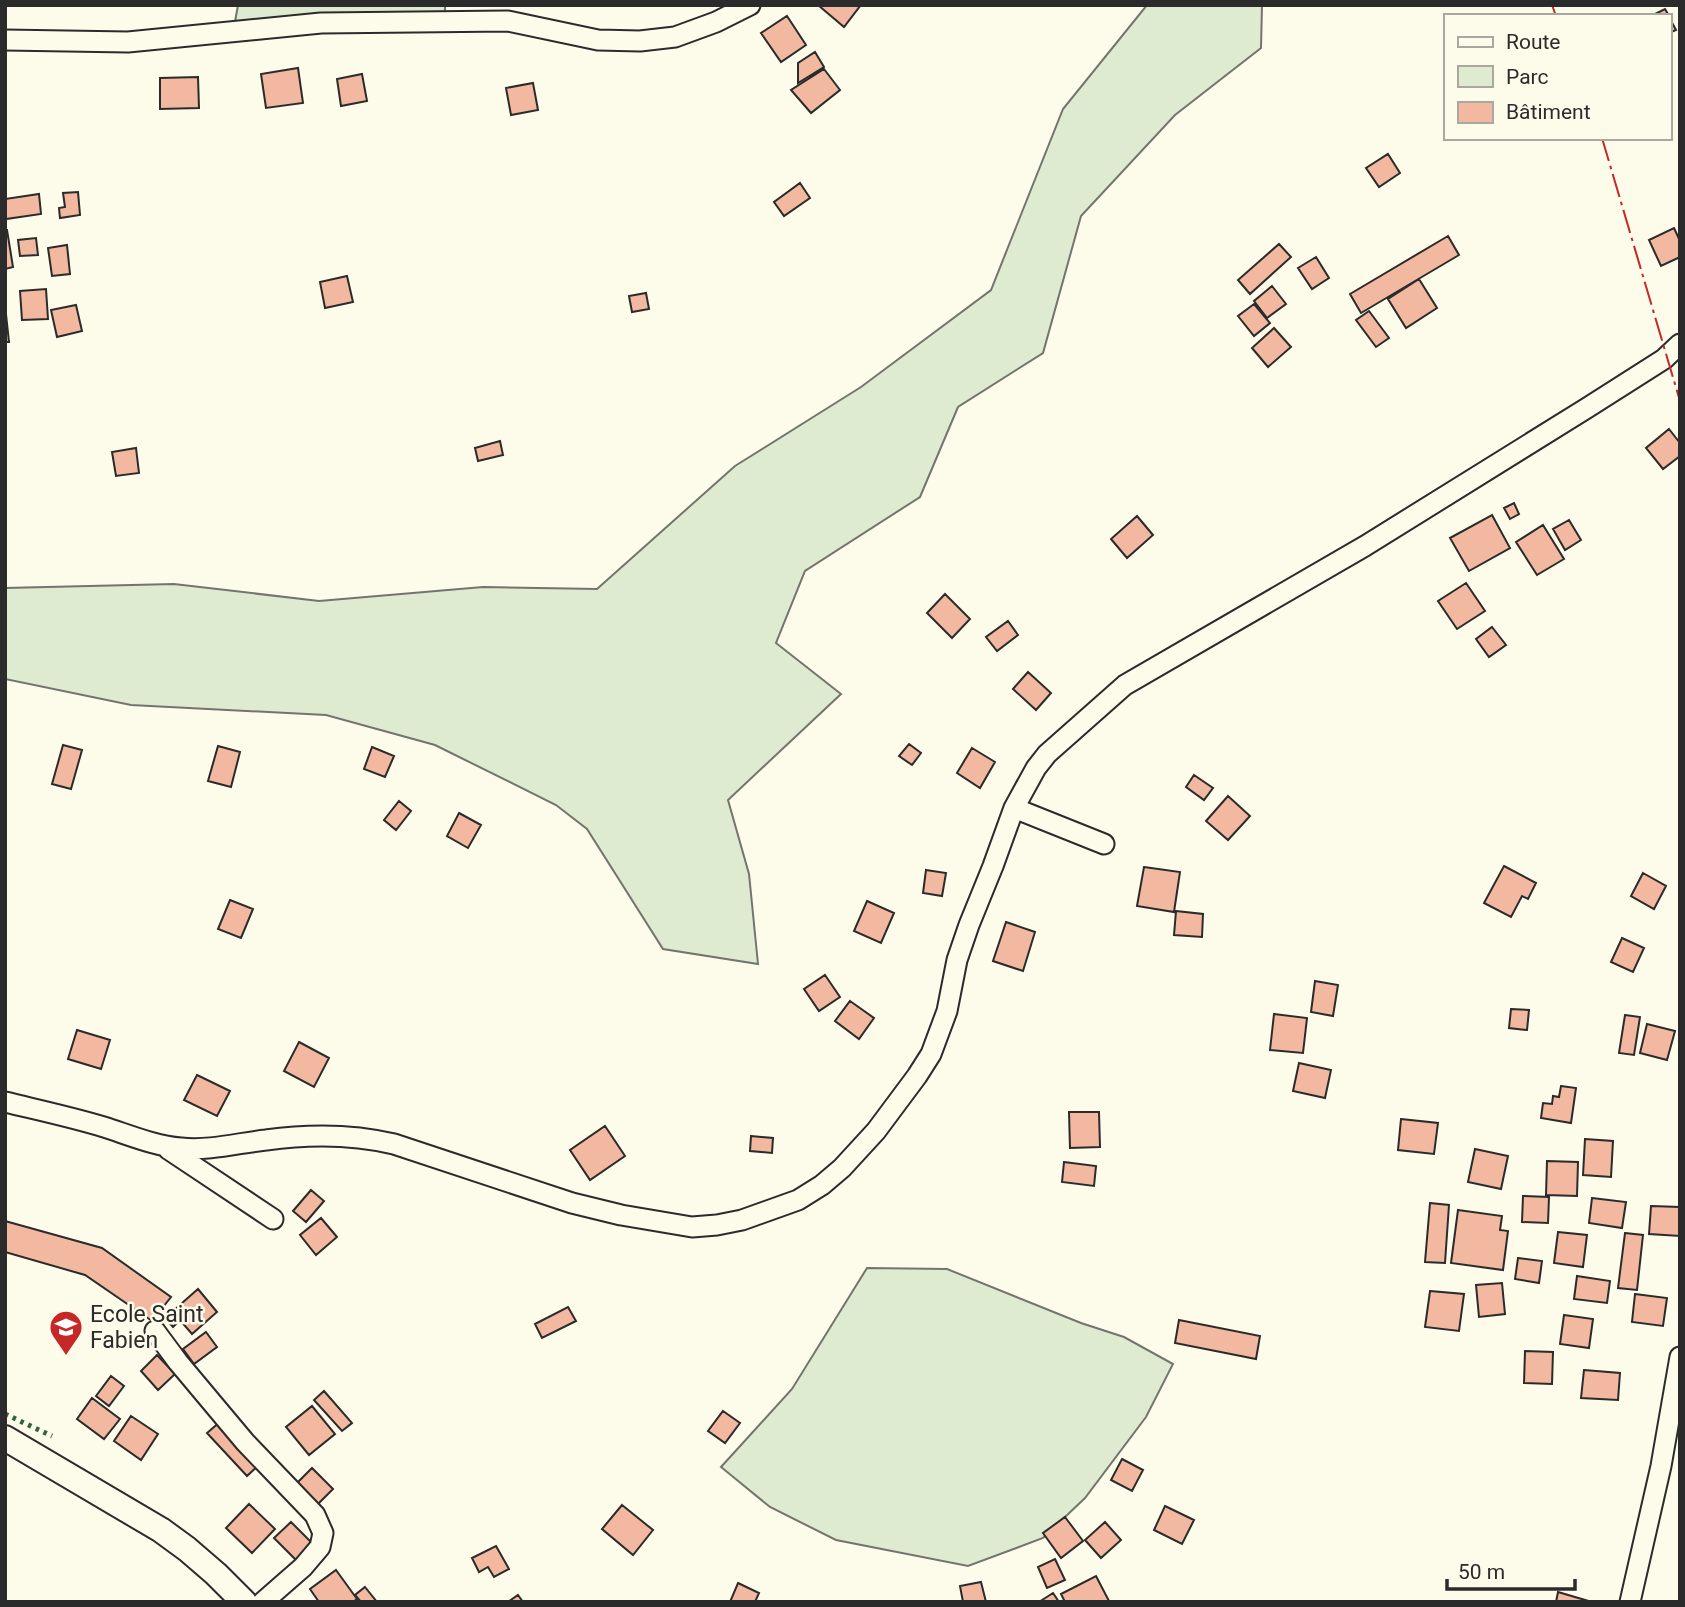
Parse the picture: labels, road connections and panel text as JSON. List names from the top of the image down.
{
  "places": {
    "school or university": ["Ecole Saint Fabien"]
  },
  "legend": ["Route", "Parc", "Bâtiment"],
  "scale_bar": "50 m"
}
